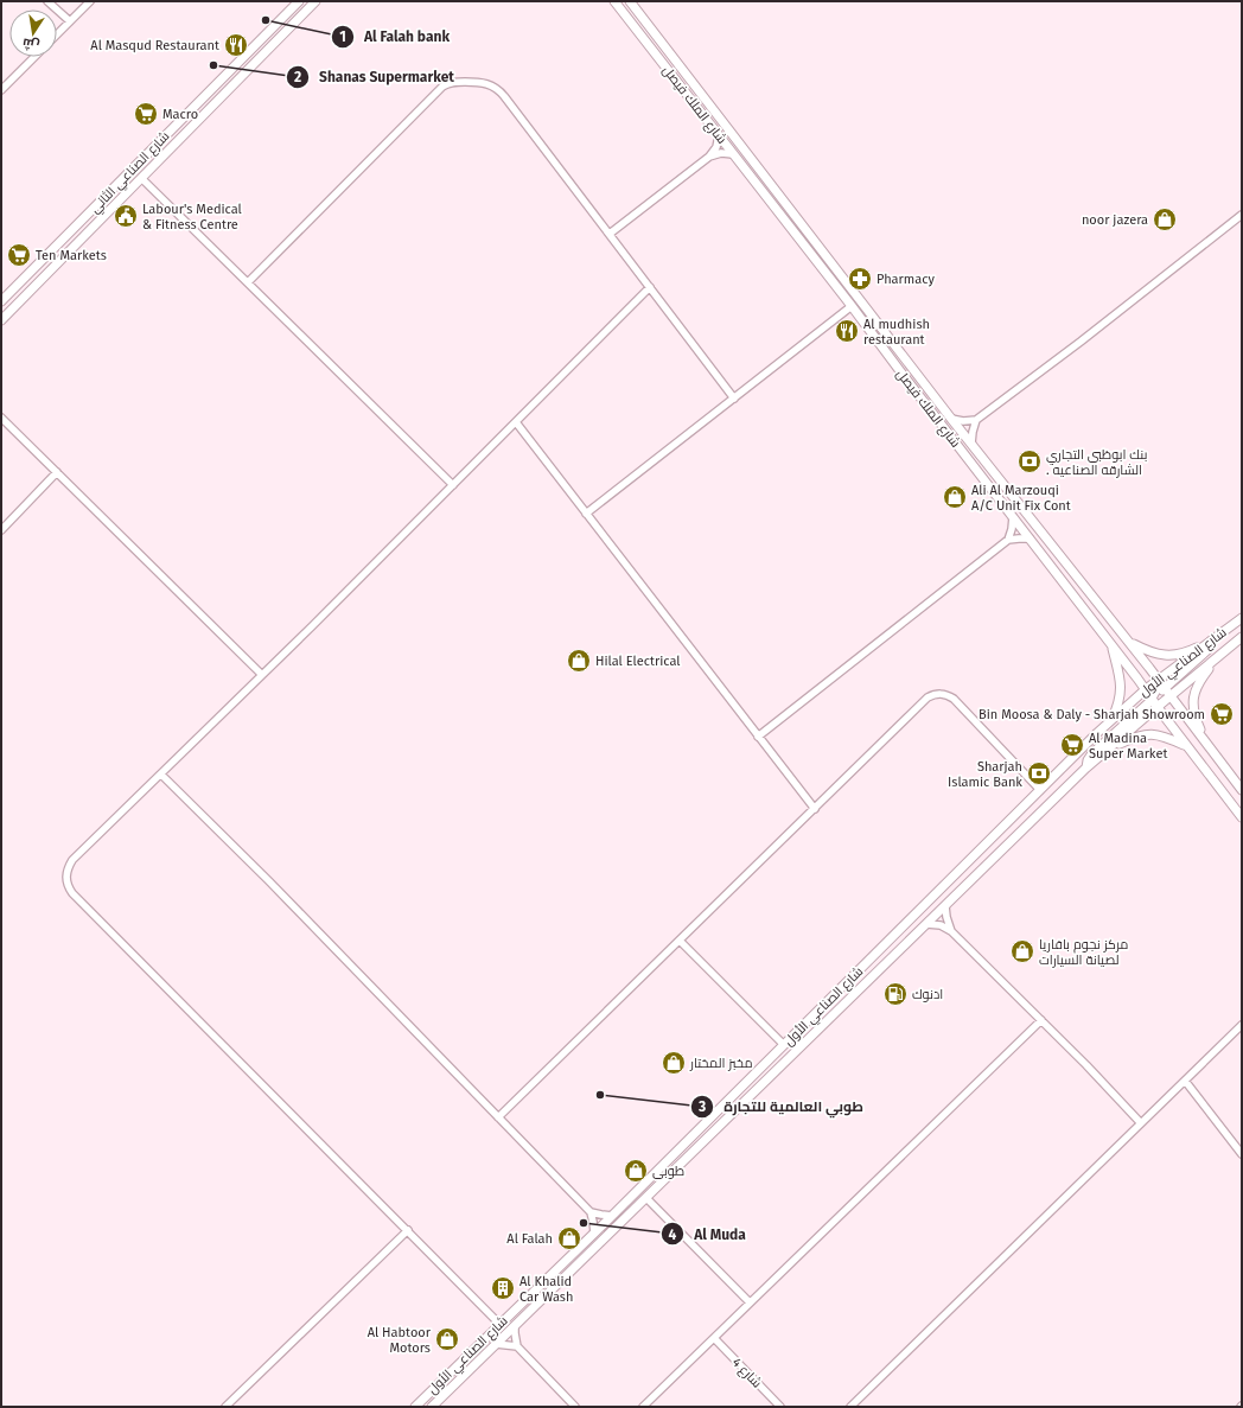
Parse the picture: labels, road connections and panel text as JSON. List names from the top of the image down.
{
  "streets": {
    "main road": ["شارع الملك فيصل", "شارع الصناعي الثاني", "شارع الصناعي الأول"],
    "street": ["شارع 4"]
  },
  "crossings": [
    ["شارع الملك فيصل", "شارع الصناعي الأول"]
  ],
  "places": {
    "other": [
      "Al Falah bank",
      "Shanas Supermarket",
      "طوبي العالمية للتجارة",
      "Al Muda"
    ],
    "restaurant": ["Al Masqud Restaurant", "Al mudhish restaurant"],
    "supermarket": [
      "Macro",
      "Ten Markets",
      "Bin Moosa & Daly - Sharjah Showroom",
      "Al Madina Super Market"
    ],
    "public building": ["Labour's Medical & Fitness Centre"],
    "shop": [
      "noor jazera",
      "Ali Al Marzouqi A/C Unit Fix Cont",
      "Hilal Electrical",
      "مركز نجوم بافاريا لصيانة السيارات",
      "مخبز المختار",
      "طوبى",
      "Al Falah",
      "Al Habtoor Motors"
    ],
    "pharmacy": ["Pharmacy"],
    "bank": ["بنك ابوظبي التجاري . الشارقه الصناعيه", "Sharjah Islamic Bank"],
    "fuel station": ["ادنوك"],
    "building": ["Al Khalid Car Wash"]
  },
  "north": "bottom"
}
